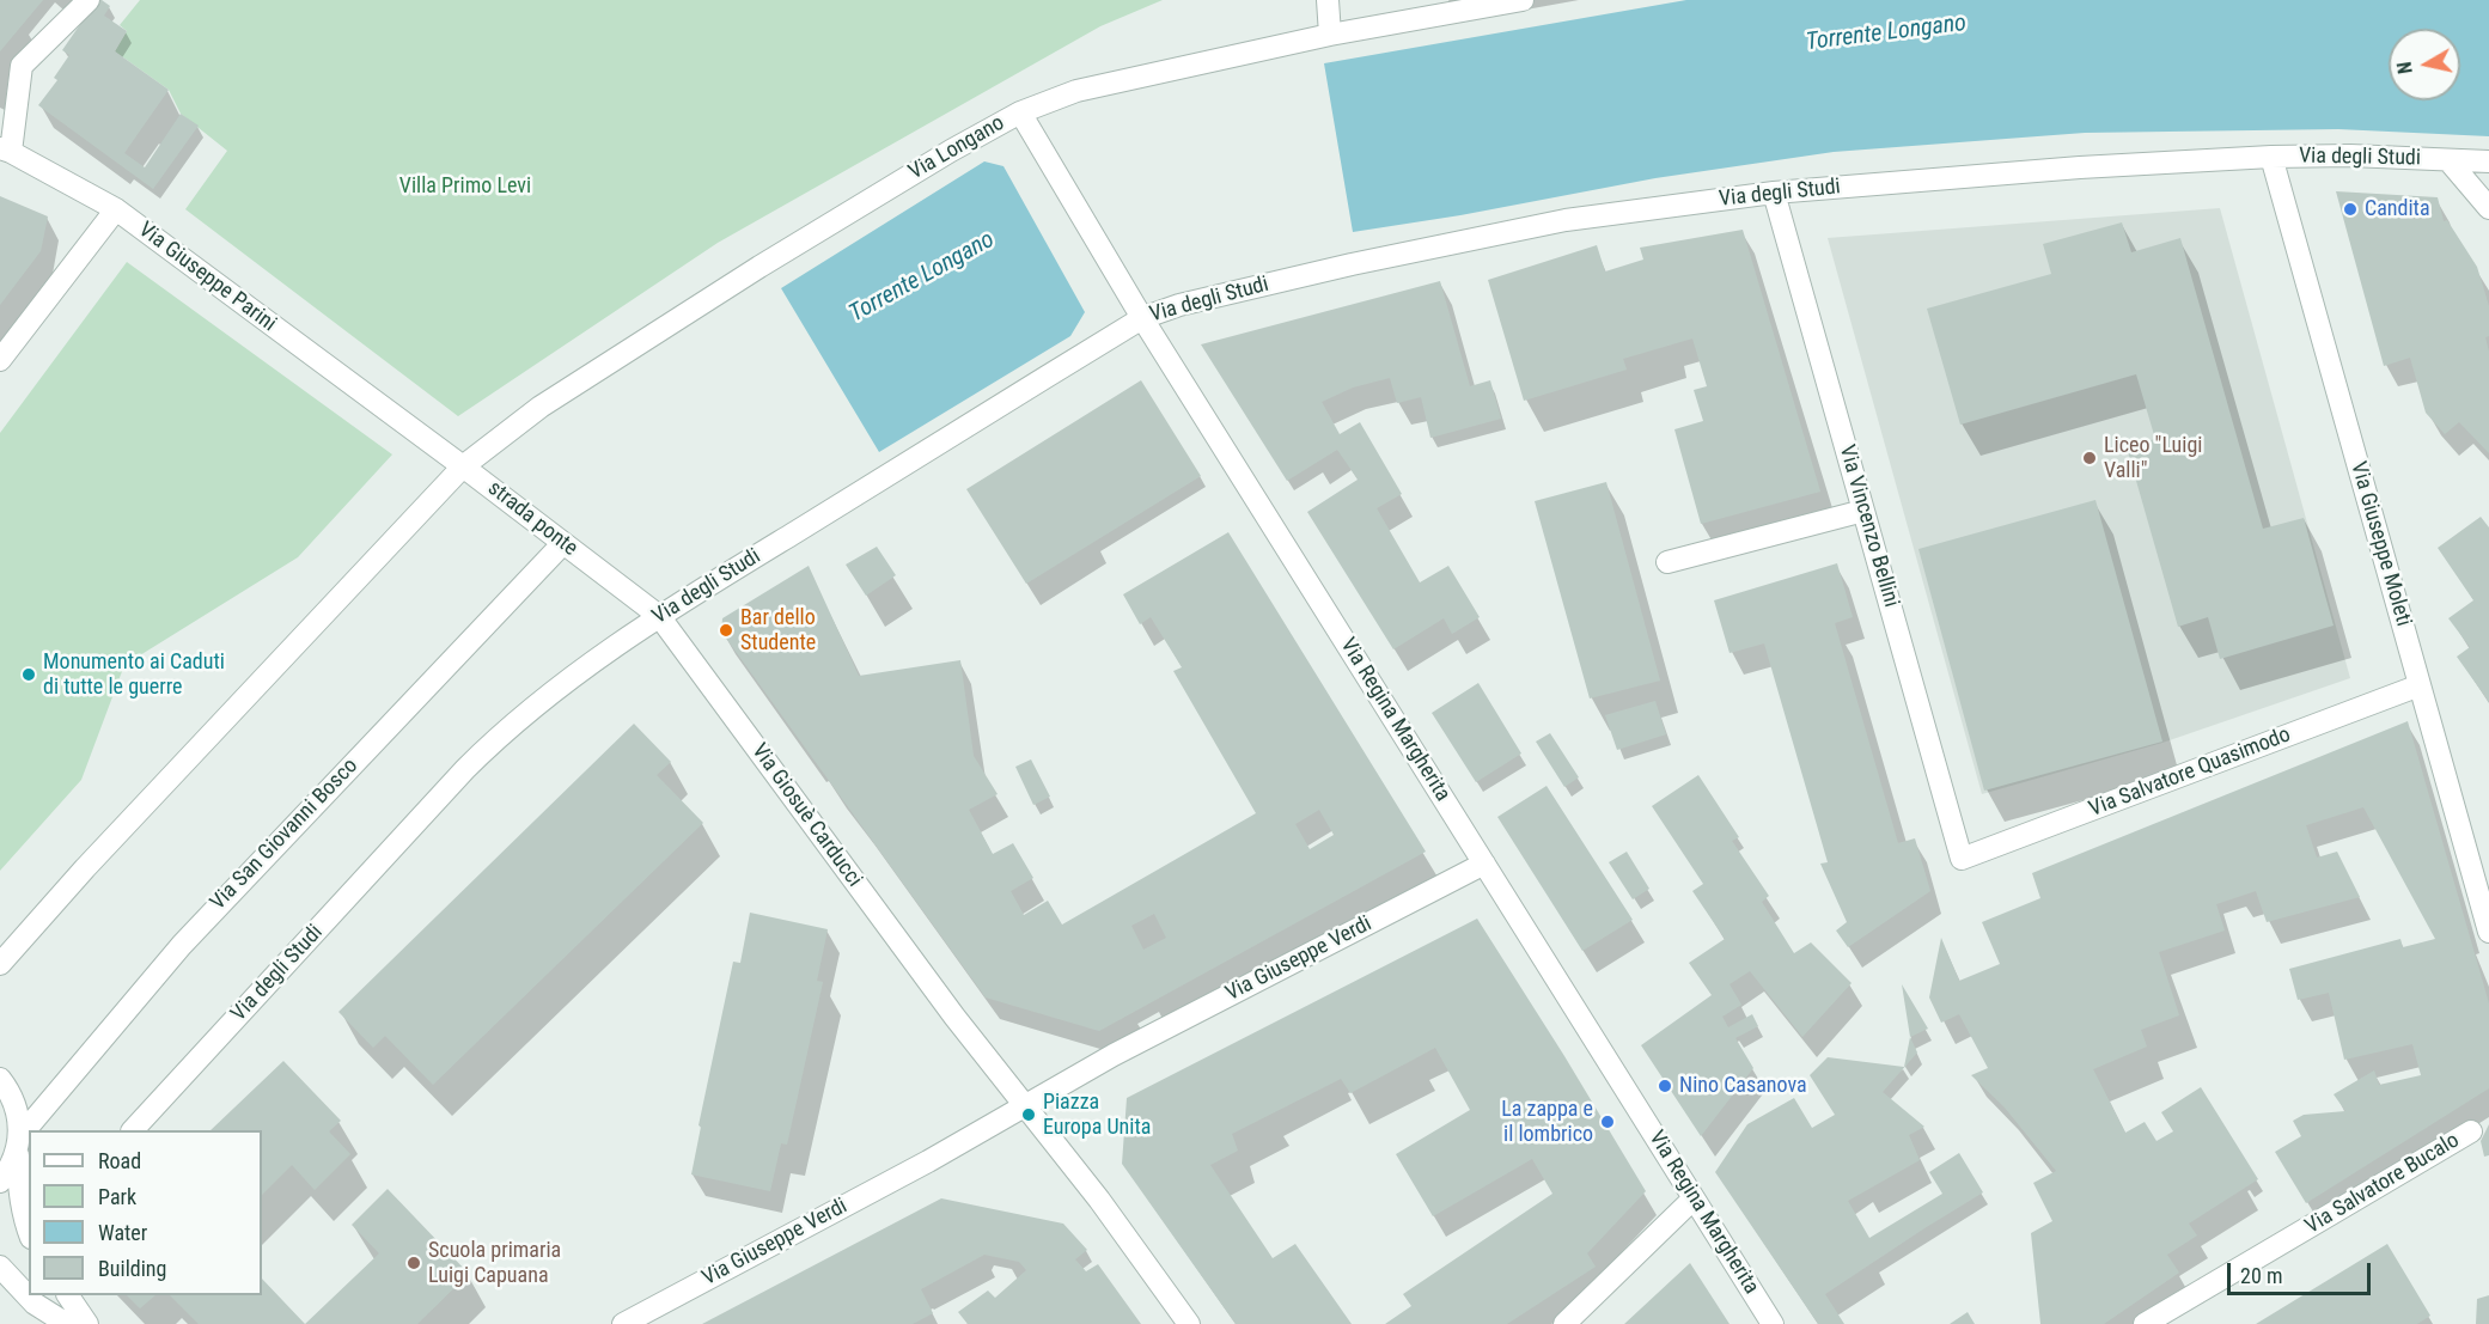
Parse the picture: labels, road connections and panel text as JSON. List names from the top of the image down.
{
  "streets": {
    "street": [
      "Via Longano",
      "Via degli Studi",
      "Via Giuseppe Parini",
      "strada ponte",
      "Via Vincenzo Bellini",
      "Via Giuseppe Moleti",
      "Via Regina Margherita",
      "Via Salvatore Quasimodo",
      "Via Giosuè Carducci",
      "Via San Giovanni Bosco",
      "Via Giuseppe Verdi",
      "Via Salvatore Bucalo"
    ]
  },
  "crossings": [
    ["Via Longano", "strada ponte"],
    ["Via Longano", "Via Regina Margherita"],
    ["Via degli Studi", "strada ponte"],
    ["Via degli Studi", "Via Vincenzo Bellini"],
    ["Via degli Studi", "Via Giuseppe Moleti"],
    ["Via degli Studi", "Via Regina Margherita"],
    ["Via degli Studi", "Via Giosuè Carducci"],
    ["Via Giuseppe Parini", "strada ponte"],
    ["strada ponte", "Via Giosuè Carducci"],
    ["strada ponte", "Via San Giovanni Bosco"],
    ["Via Vincenzo Bellini", "Via Salvatore Quasimodo"],
    ["Via Giuseppe Moleti", "Via Salvatore Quasimodo"],
    ["Via Regina Margherita", "Via Giuseppe Verdi"],
    ["Via Giosuè Carducci", "Via Giuseppe Verdi"]
  ],
  "water": ["Torrente Longano"],
  "parks": ["Villa Primo Levi"],
  "places": [
    "Candita",
    "Liceo \"Luigi Valli\"",
    "Bar dello Studente",
    "Monumento ai Caduti di tutte le guerre",
    "Nino Casanova",
    "Piazza Europa Unita",
    "La zappa e il lombrico",
    "Scuola primaria Luigi Capuana"
  ],
  "legend": [
    "Road",
    "Park",
    "Water",
    "Building"
  ],
  "scale_bar": "20 m",
  "north": "left"
}
